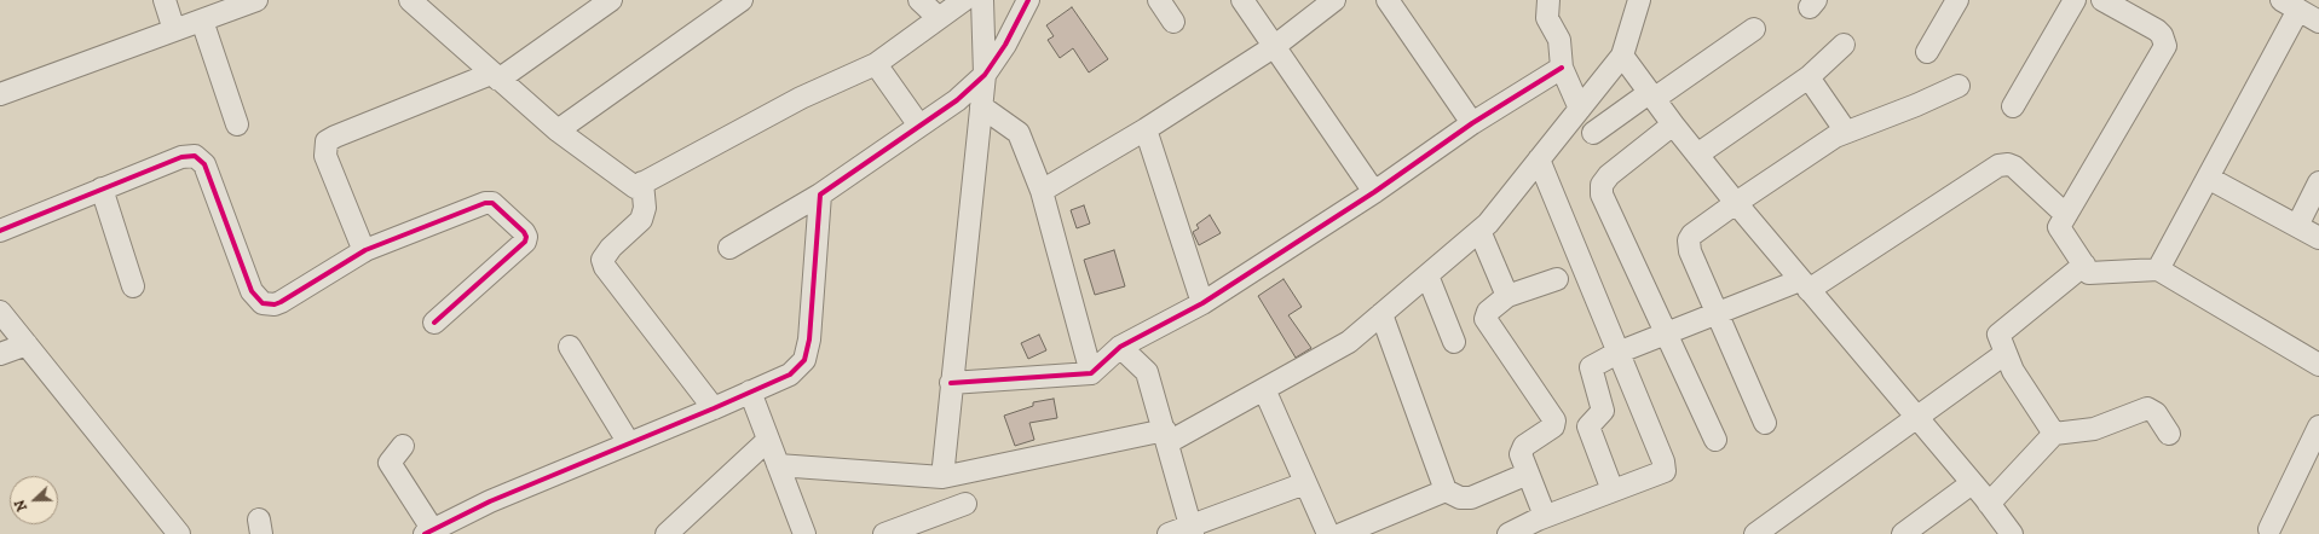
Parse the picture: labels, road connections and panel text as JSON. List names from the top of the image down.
{
  "north": "left"
}
